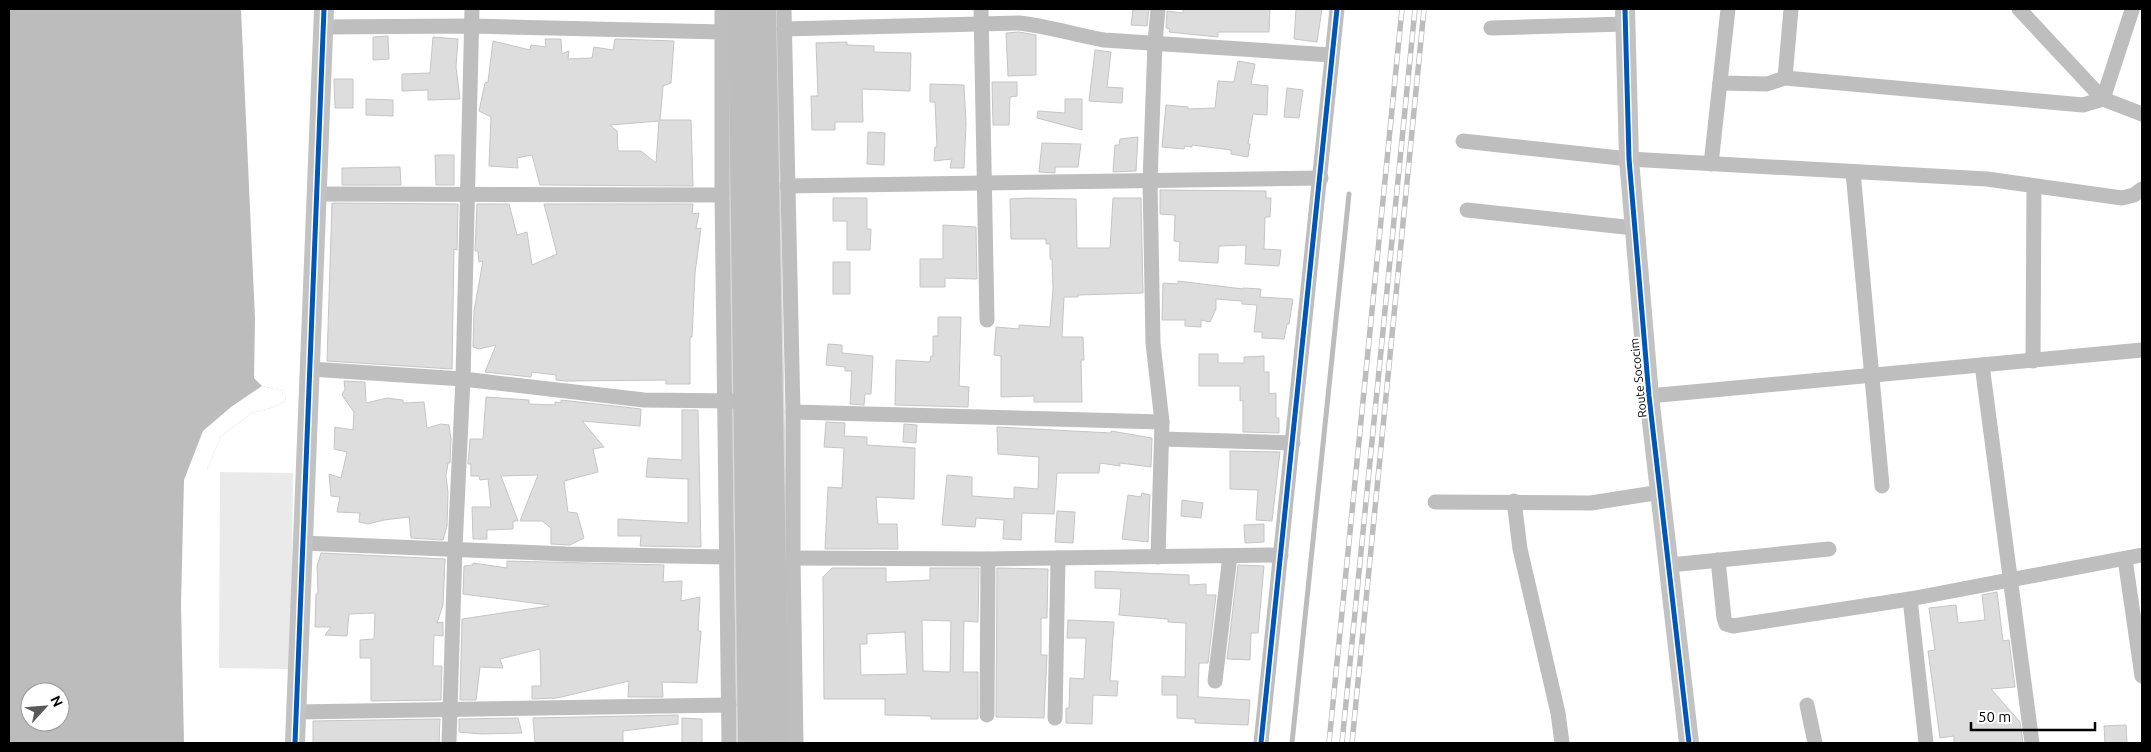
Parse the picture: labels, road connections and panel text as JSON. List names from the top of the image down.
{
  "streets": {
    "street": ["Route Sococim"]
  },
  "scale_bar": "50 m",
  "north": "top right"
}
